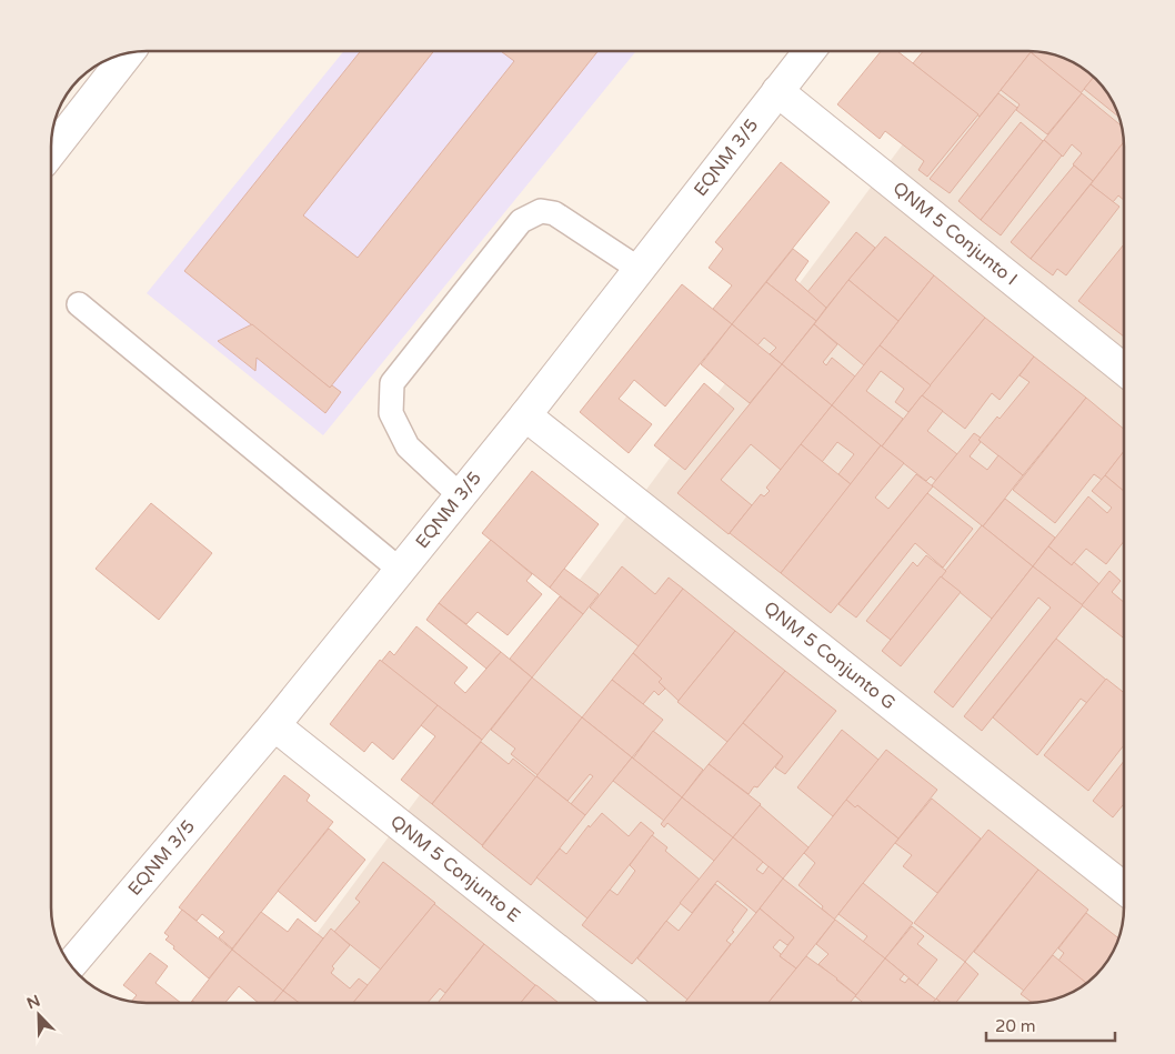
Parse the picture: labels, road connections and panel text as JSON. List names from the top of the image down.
{
  "streets": {
    "street": [
      "EQNM 3/5",
      "QNM 5 Conjunto I",
      "QNM 5 Conjunto G",
      "QNM 5 Conjunto E"
    ]
  },
  "crossings": [
    ["EQNM 3/5", "QNM 5 Conjunto I"],
    ["EQNM 3/5", "QNM 5 Conjunto G"],
    ["EQNM 3/5", "QNM 5 Conjunto E"]
  ],
  "scale_bar": "20 m",
  "north": "top left"
}
